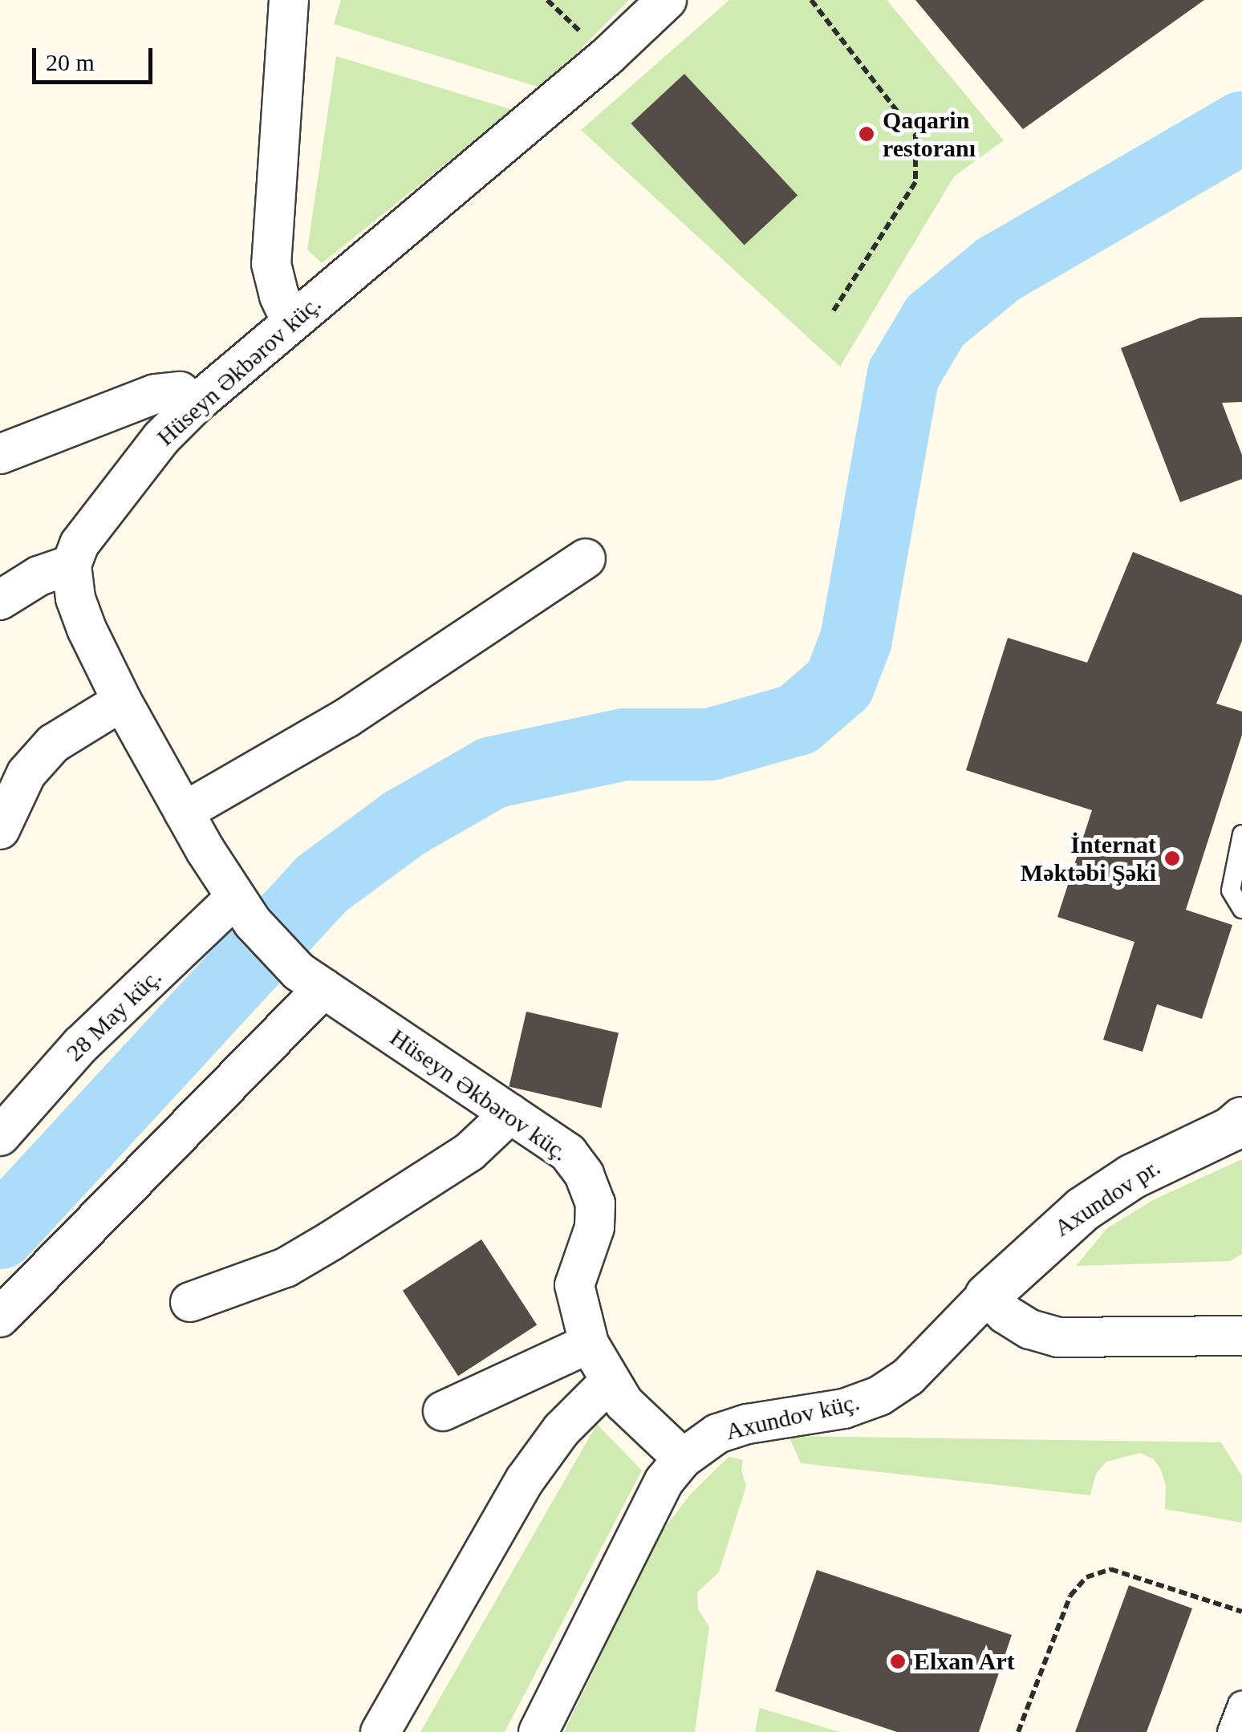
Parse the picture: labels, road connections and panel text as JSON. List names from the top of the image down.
{
  "streets": {
    "street": [
      "Hüseyn Əkbərov küç.",
      "28 May küç.",
      "Axundov pr.",
      "Axundov küç."
    ]
  },
  "crossings": [
    ["Hüseyn Əkbərov küç.", "28 May küç."],
    ["Hüseyn Əkbərov küç.", "Axundov küç."],
    ["Axundov pr.", "Axundov küç."]
  ],
  "places": ["Qaqarin restoranı", "İnternat Məktəbi Şəki", "Elxan Art"],
  "scale_bar": "20 m"
}
